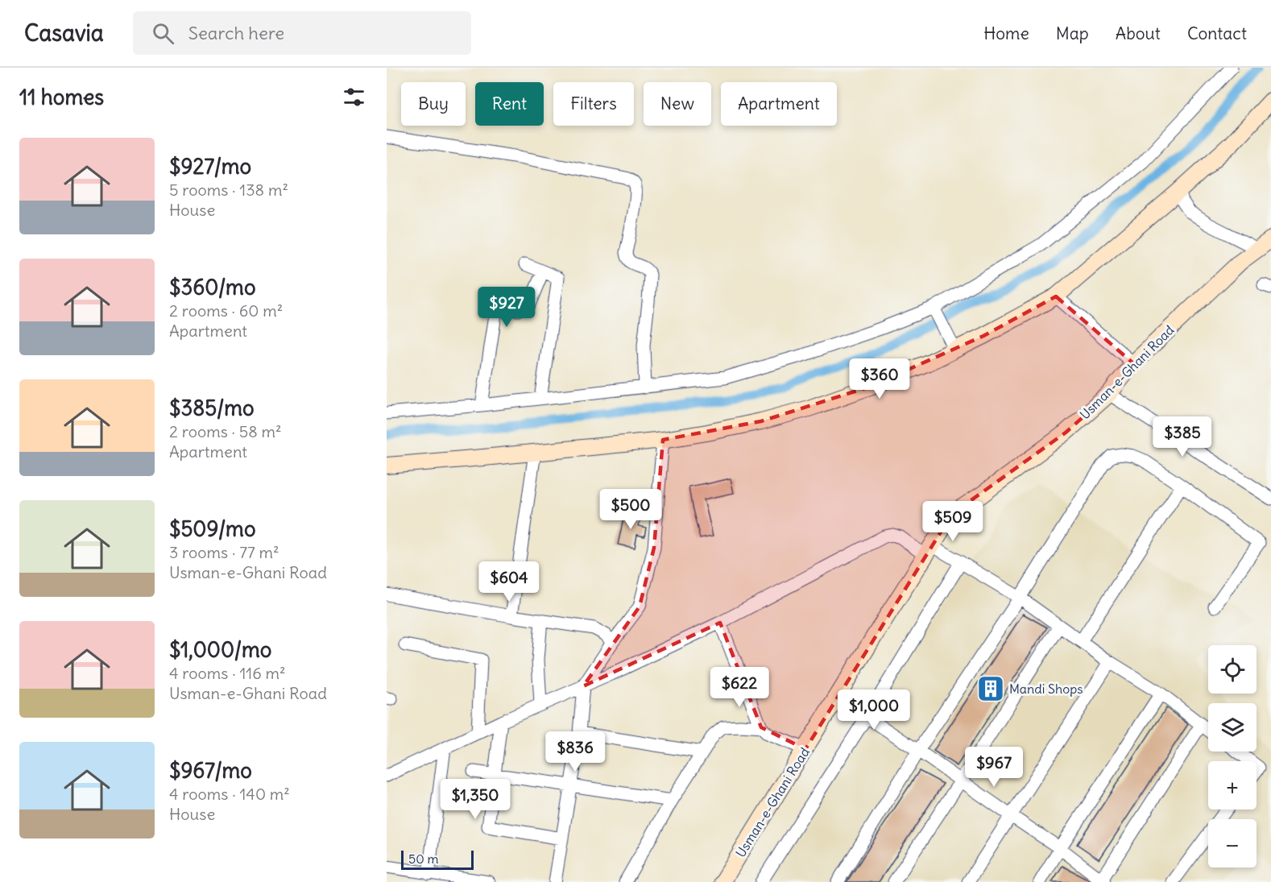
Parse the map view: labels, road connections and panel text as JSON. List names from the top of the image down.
{
  "streets": {
    "street": ["Usman-e-Ghani Road"]
  },
  "places": {
    "building": ["Mandi Shops"]
  },
  "scale_bar": "50 m",
  "page": {
    "header": "Casavia",
    "search": "Search here",
    "nav": [
      "Home",
      "Map",
      "About",
      "Contact"
    ],
    "heading": "11 homes",
    "chip": [
      "Buy",
      "Rent",
      "Filters",
      "New",
      "Apartment"
    ],
    "list": [
      {
        "name": "$927/mo",
        "note": "5 rooms · 138 m² · House"
      },
      {
        "name": "$360/mo",
        "note": "2 rooms · 60 m² · Apartment"
      },
      {
        "name": "$385/mo",
        "note": "2 rooms · 58 m² · Apartment"
      },
      {
        "name": "$509/mo",
        "note": "3 rooms · 77 m² · Usman-e-Ghani Road"
      },
      {
        "name": "$1,000/mo",
        "note": "4 rooms · 116 m² · Usman-e-Ghani Road"
      },
      {
        "name": "$967/mo",
        "note": "4 rooms · 140 m² · House"
      }
    ],
    "price": [
      "$927",
      "$360",
      "$385",
      "$500",
      "$509",
      "$604",
      "$622",
      "$1,000",
      "$836",
      "$967",
      "$1,350"
    ],
    "map_buttons": ["+", "−"],
    "scale": "50 m"
  }
}
